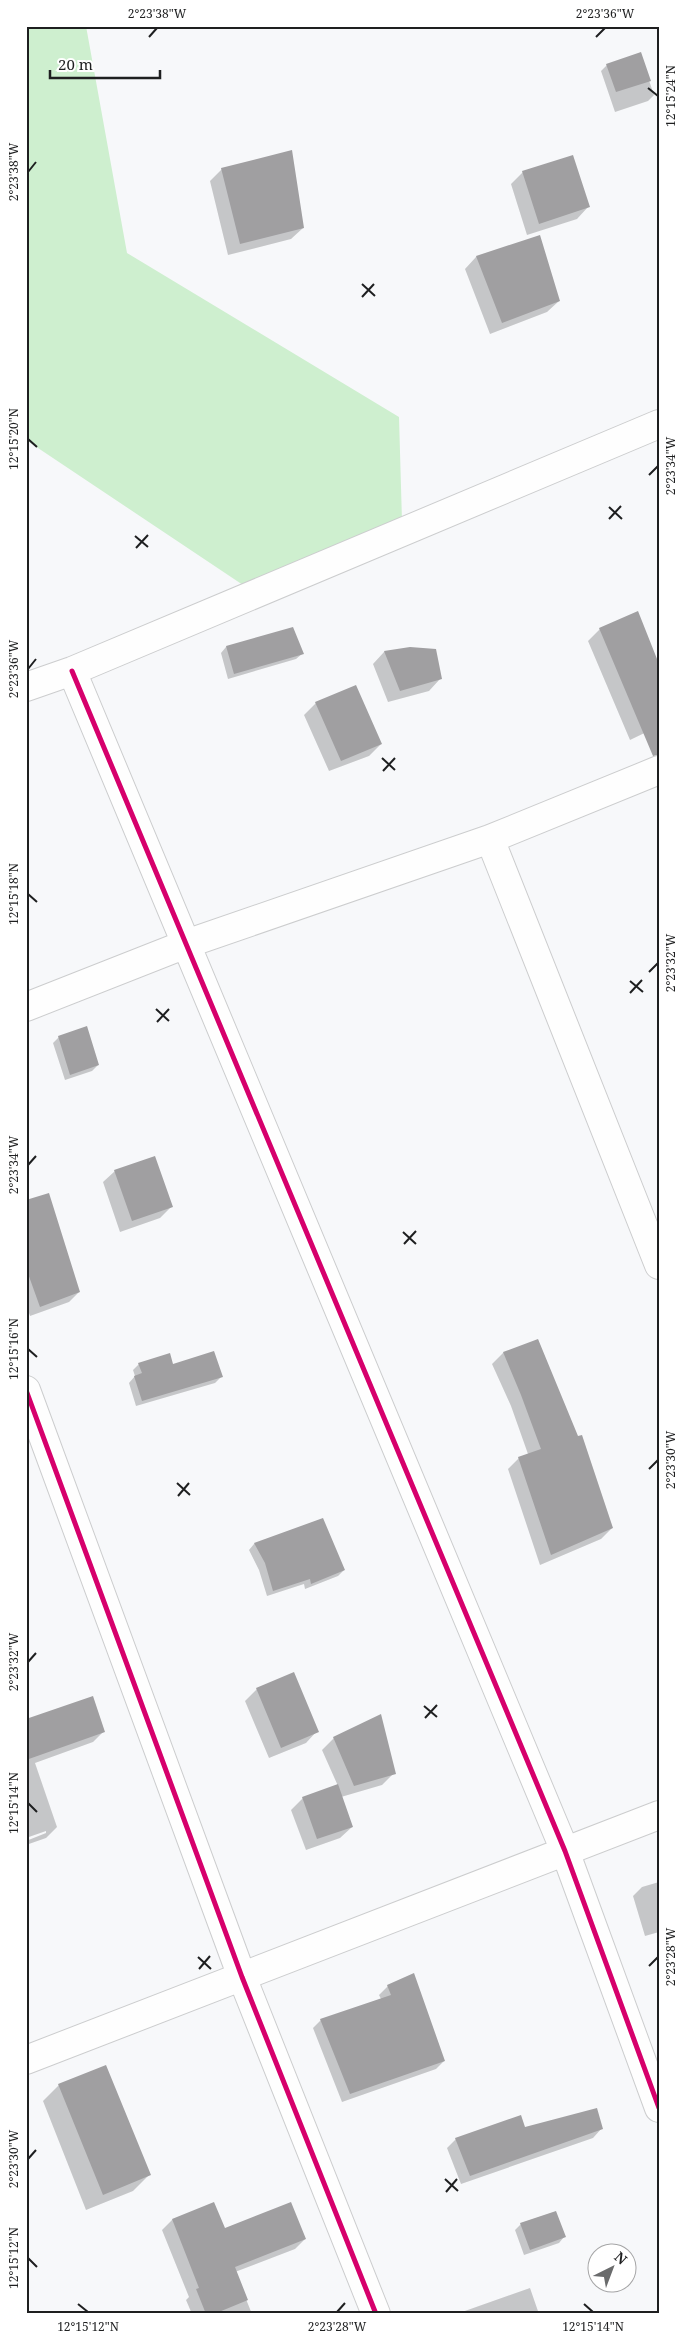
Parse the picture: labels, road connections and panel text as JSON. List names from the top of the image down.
{
  "scale_bar": "20 m",
  "north": "top right",
  "coordinates": [
    "2°23'38\"W",
    "2°23'36\"W",
    "12°15'24\"N",
    "12°15'20\"N",
    "2°23'34\"W",
    "12°15'18\"N",
    "2°23'32\"W",
    "12°15'16\"N",
    "2°23'30\"W",
    "12°15'14\"N",
    "2°23'28\"W",
    "12°15'12\"N"
  ]
}
